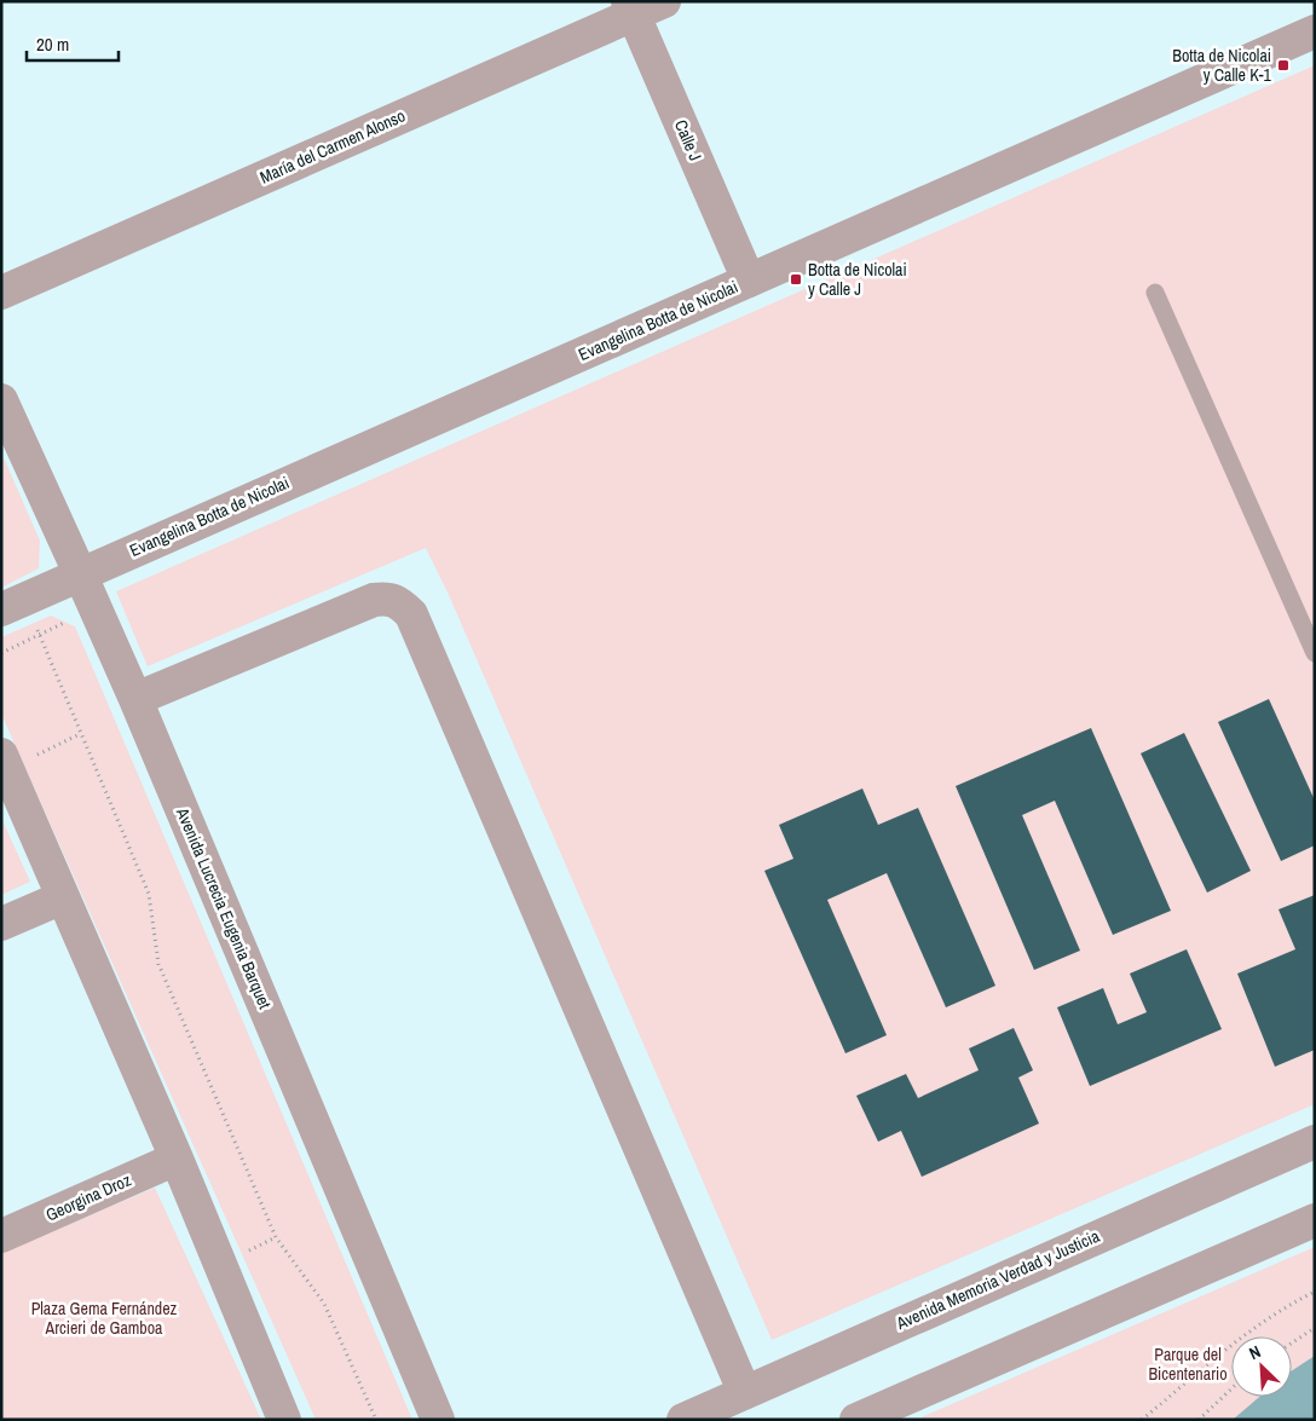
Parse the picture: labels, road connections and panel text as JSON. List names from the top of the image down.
{
  "streets": {
    "street": [
      "Calle J",
      "María del Carmen Alonso",
      "Evangelina Botta de Nicolai",
      "Avenida Lucrecia Eugenia Barquet",
      "Georgina Droz",
      "Avenida Memoria Verdad y Justicia"
    ]
  },
  "crossings": [
    ["Calle J", "María del Carmen Alonso"],
    ["Calle J", "Evangelina Botta de Nicolai"],
    ["Evangelina Botta de Nicolai", "Avenida Lucrecia Eugenia Barquet"]
  ],
  "parks": ["Plaza Gema Fernández Arcieri de Gamboa", "Parque del Bicentenario"],
  "places": {
    "transit": ["Botta de Nicolai y Calle K-1", "Botta de Nicolai y Calle J"]
  },
  "scale_bar": "20 m",
  "north": "top left"
}
